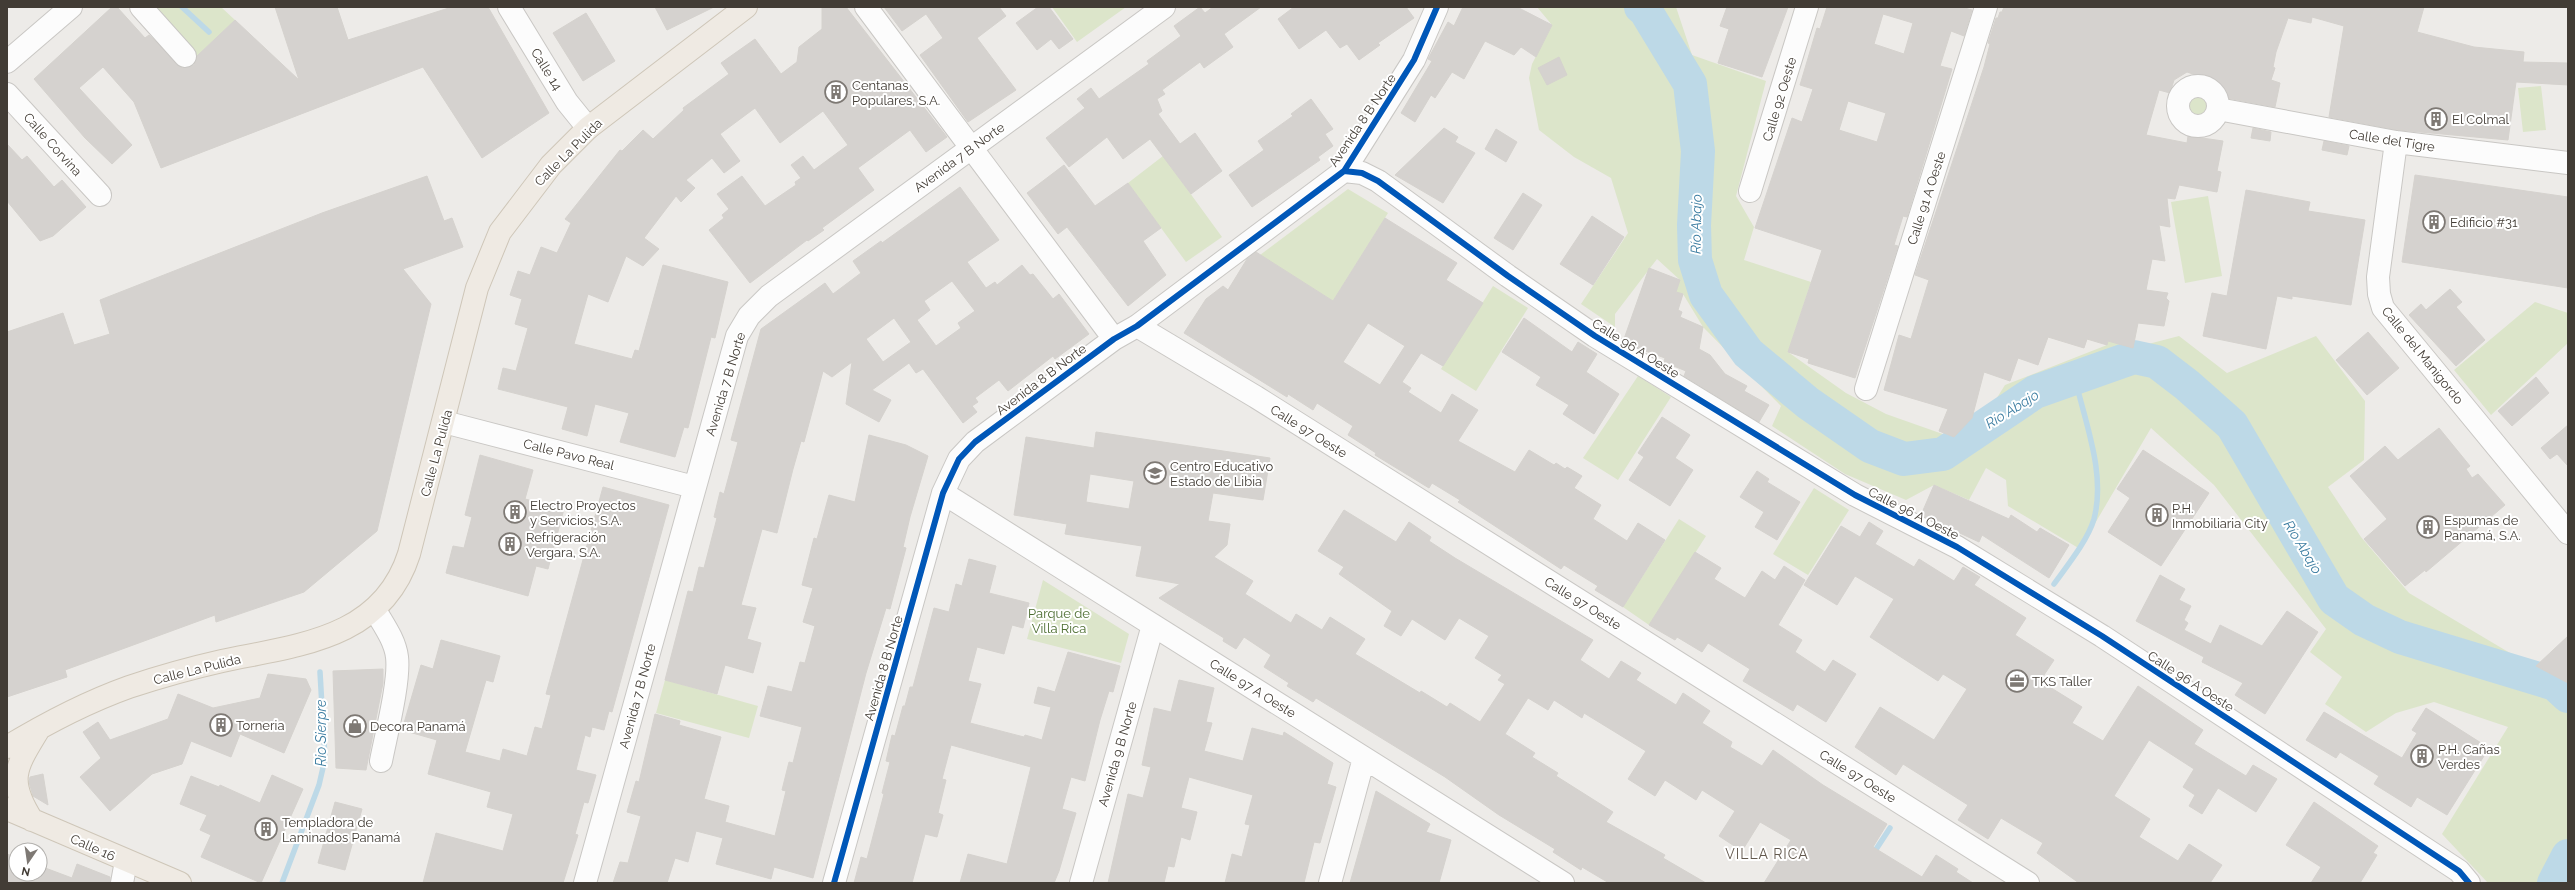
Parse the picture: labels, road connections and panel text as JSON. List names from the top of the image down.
{
  "streets": {
    "main road": ["Calle La Pulida", "Calle 16"],
    "street": [
      "Calle 14",
      "Calle 92 Oeste",
      "Avenida 8 B Norte",
      "Calle del Tigre",
      "Calle Corvina",
      "Avenida 7 B Norte",
      "Calle 91 A Oeste",
      "Calle 96 A Oeste",
      "Calle del Manigordo",
      "Calle 97 Oeste",
      "Calle Pavo Real",
      "Calle 97 A Oeste",
      "Avenida 9 B Norte"
    ]
  },
  "crossings": [
    ["Calle 14", "Calle La Pulida"],
    ["Avenida 8 B Norte", "Calle 96 A Oeste"],
    ["Avenida 8 B Norte", "Calle 97 Oeste"],
    ["Avenida 8 B Norte", "Calle 97 A Oeste"],
    ["Calle del Tigre", "Calle del Manigordo"],
    ["Calle La Pulida", "Calle Pavo Real"],
    ["Avenida 7 B Norte", "Calle Pavo Real"],
    ["Calle 97 A Oeste", "Avenida 9 B Norte"]
  ],
  "districts": ["VILLA RICA"],
  "water": ["Río Abajo", "Rio Sierpre"],
  "parks": ["Parque de Villa Rica"],
  "places": {
    "building": [
      "Centanas Populares, S.A.",
      "El Colmal",
      "Edificio #31",
      "Electro Proyectos y Servicios, S.A.",
      "P.H. Inmobiliaria City",
      "Espumas de Panamá, S.A.",
      "Refrigeración Vergara, S.A.",
      "Torneria",
      "P.H. Cañas Verdes",
      "Templadora de Laminados Panamá"
    ],
    "school or university": ["Centro Educativo Estado de Libia"],
    "office": ["TKS Taller"],
    "shop": ["Decora Panamá"]
  },
  "north": "bottom"
}
